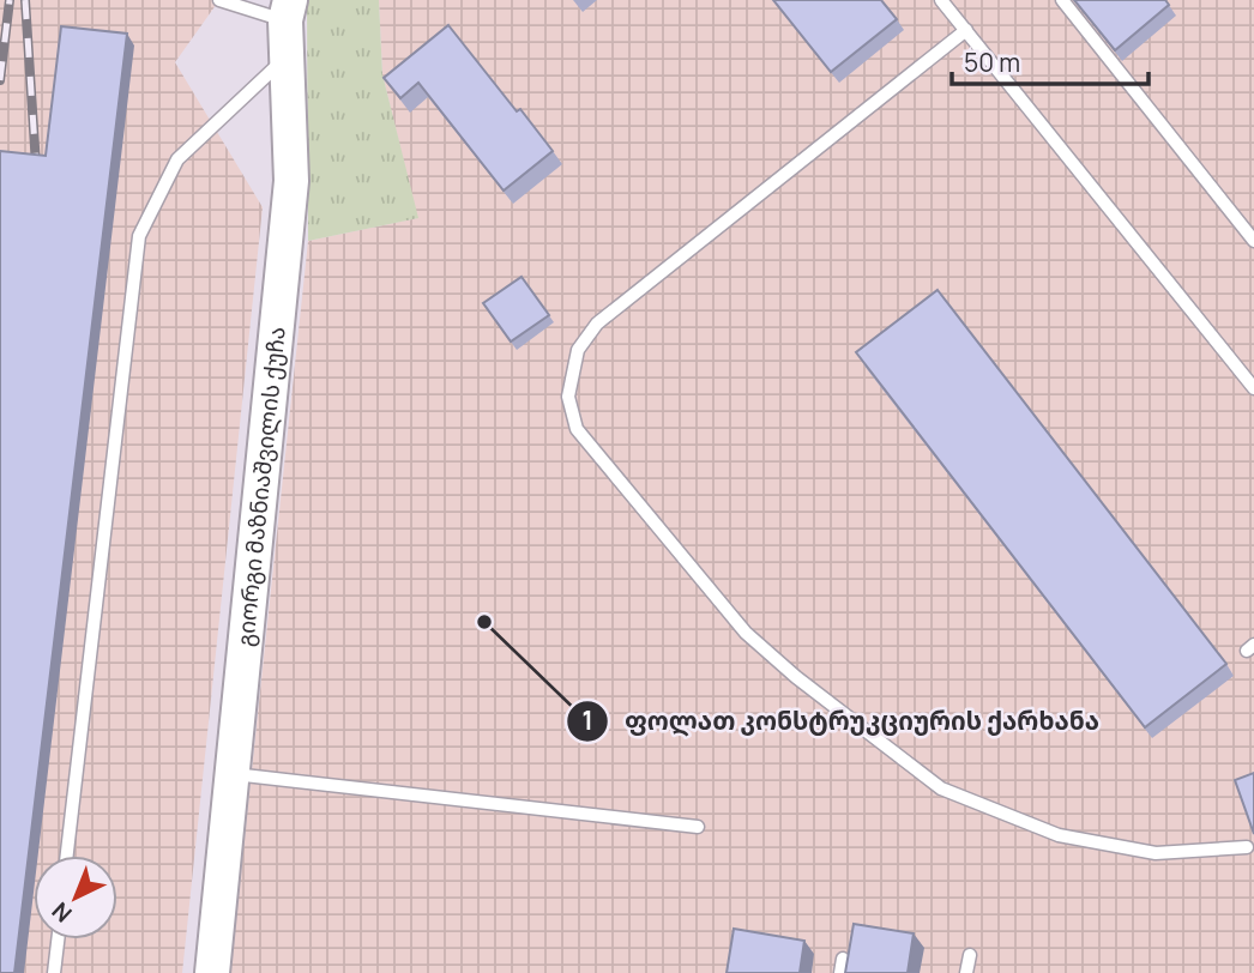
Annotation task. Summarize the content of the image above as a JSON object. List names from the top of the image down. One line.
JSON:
{"streets":{"street":["გიორგი მაზნიაშვილის ქუჩა"]},"places":["ფოლათ კონსტრუკციურის ქარხანა"],"scale_bar":"50 m","north":"bottom left"}
